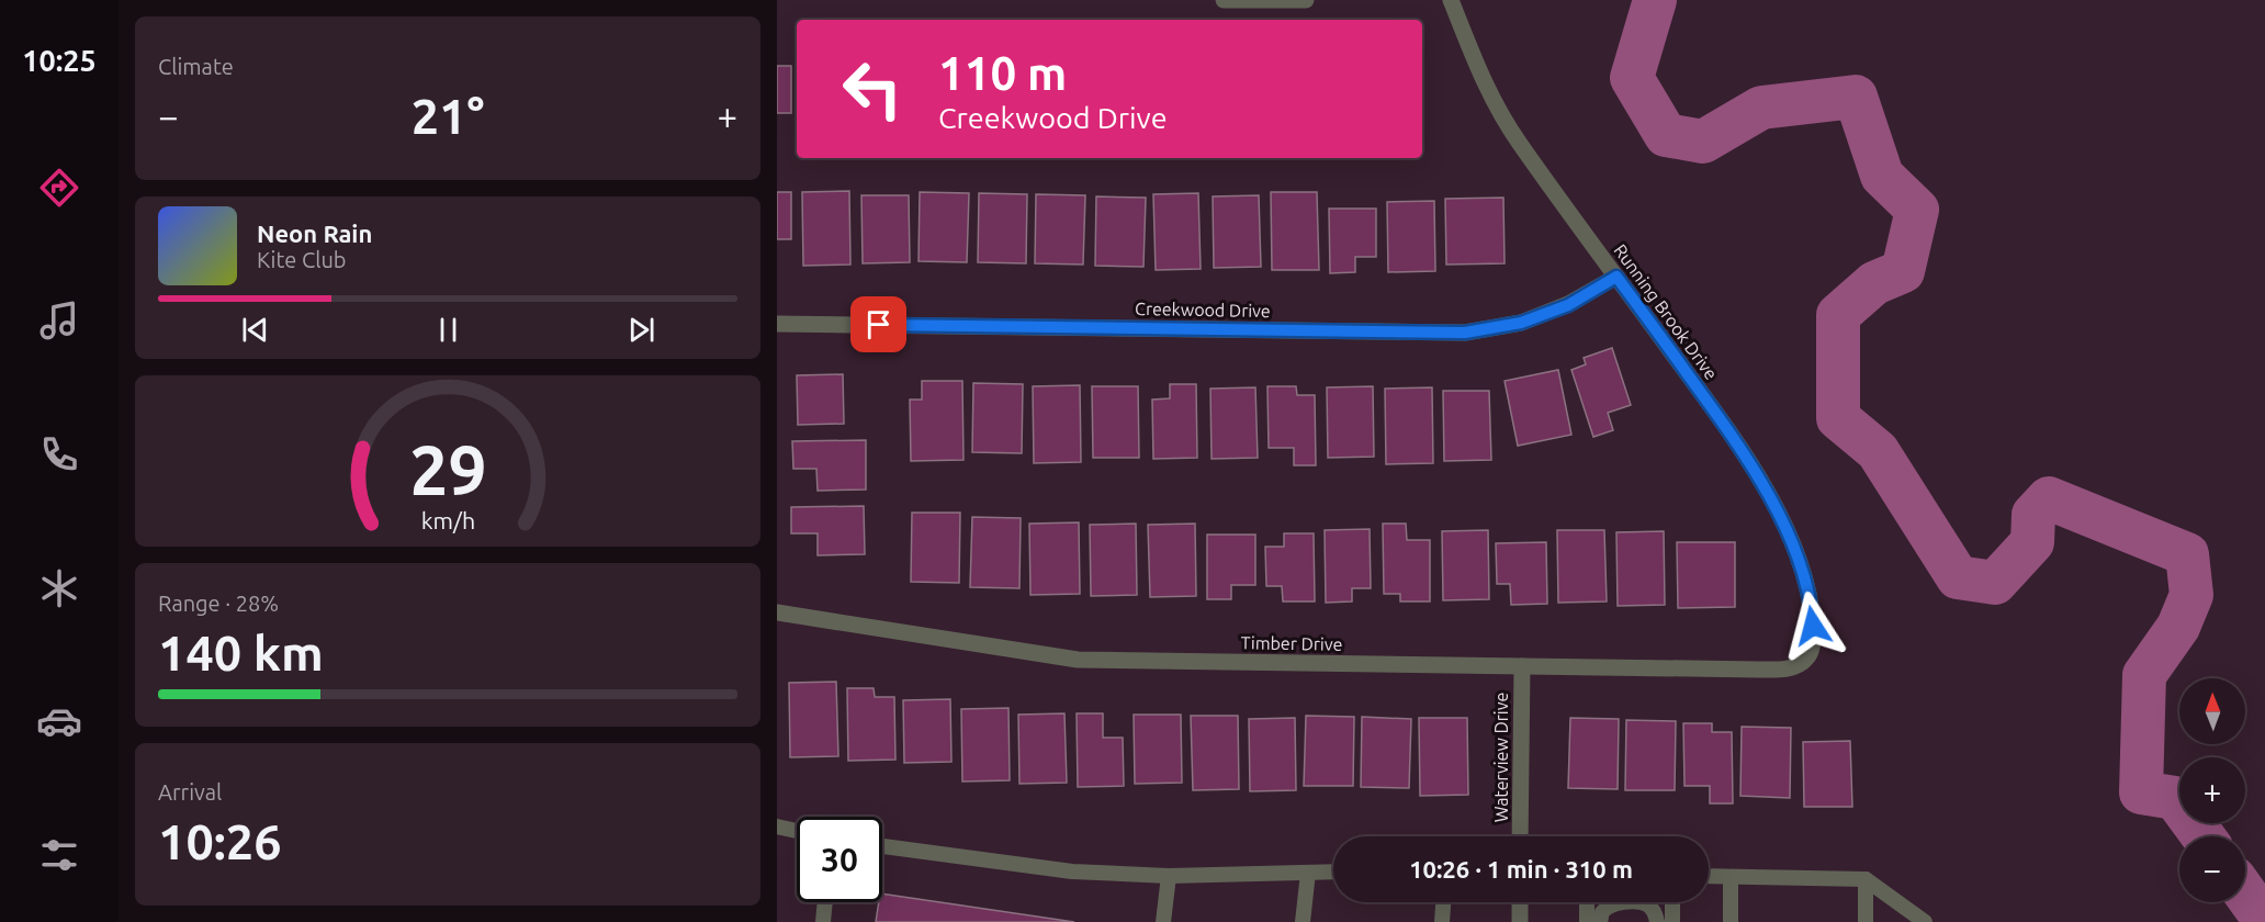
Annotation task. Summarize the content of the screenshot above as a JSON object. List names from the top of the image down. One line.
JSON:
{"streets":{"street":["Creekwood Drive","Running Brook Drive","Timber Drive","Waterview Drive"]},"crossings":[["Creekwood Drive","Running Brook Drive"],["Running Brook Drive","Timber Drive"],["Timber Drive","Waterview Drive"]],"north":"top","page":{"tabs":"10:25","tile":["Climate",["Range · 28%","140 km"],["Arrival","10:26"]],"turn":["110 m","Creekwood Drive"],"heat":["−","21°","+"],"song":["Neon Rain","Kite Club"],"map_buttons":["+","−"],"limit":"30","trip":"10:26 · 1 min · 310 m","gauge":["29","km/h"]}}
